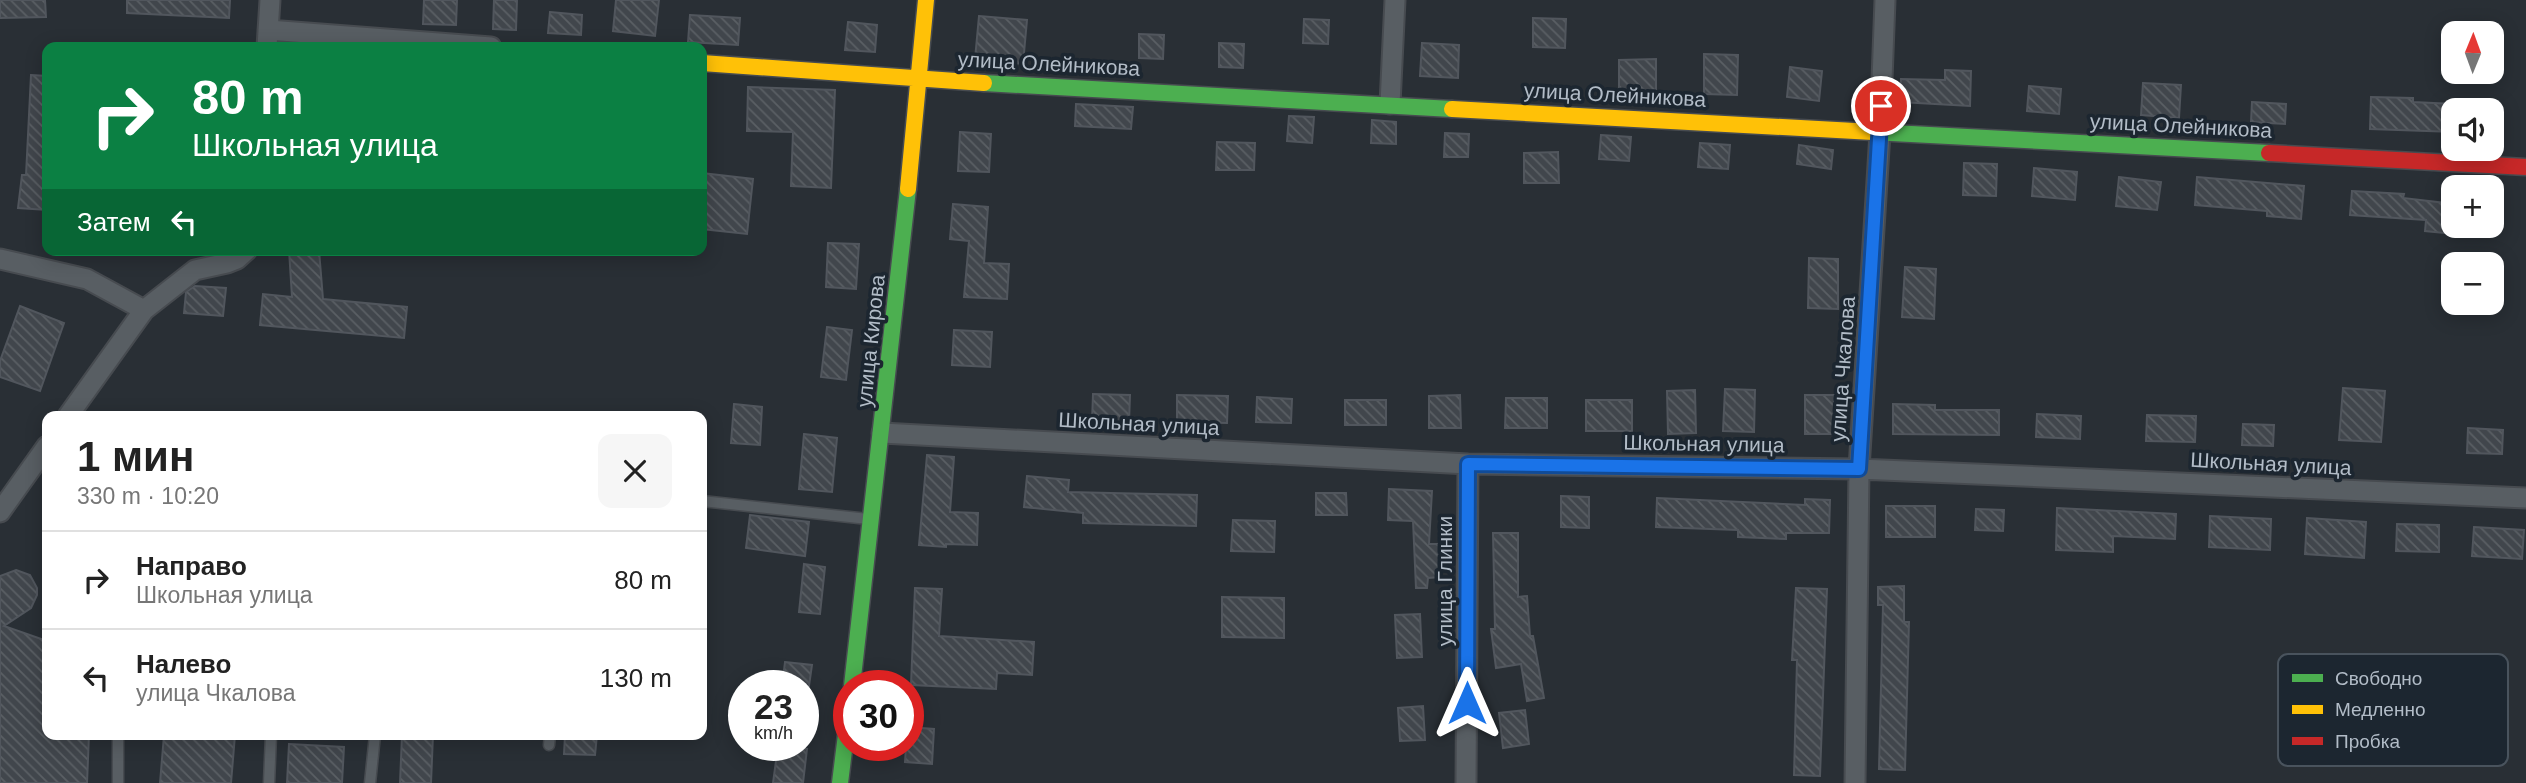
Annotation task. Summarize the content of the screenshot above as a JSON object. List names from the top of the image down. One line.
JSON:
{"streets":{"street":["улица Олейникова","улица Кирова","улица Чкалова","Школьная улица","улица Глинки"]},"crossings":[["улица Олейникова","улица Кирова"],["улица Олейникова","улица Чкалова"],["улица Кирова","Школьная улица"],["улица Чкалова","Школьная улица"],["Школьная улица","улица Глинки"]],"legend":["Свободно","Медленно","Пробка"],"north":"top","page":{"map_buttons":["+","−"],"turn":["80 m","Школьная улица"],"then":"Затем","heading":["1 мин","330 m · 10:20"],"list":[{"name":"Направо","note":"Школьная улица","value":"80 m"},{"name":"Налево","note":"улица Чкалова","value":"130 m"}],"speed":"23 km/h","limit":"30"}}
